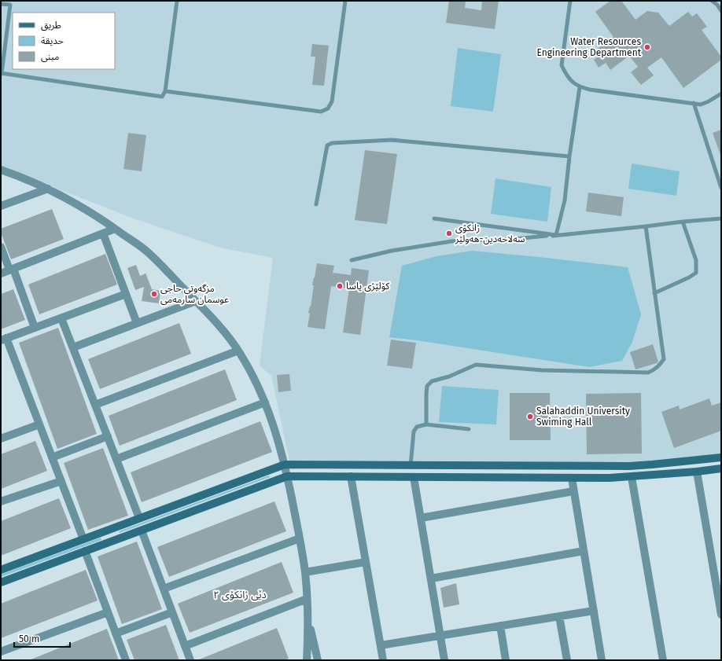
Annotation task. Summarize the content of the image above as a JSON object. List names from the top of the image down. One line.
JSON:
{"districts":["دێی زانکۆی ٢"],"places":["Water Resources Engineering Department","زانکۆی سەلاحەدین-هەولێر","کۆلێژی یاسا","مزگەوتی حاجی عوسمان سارمەمی","Salahaddin University Swiming Hall"],"legend":["طريق","حديقة","مبنى"],"scale_bar":"50 m"}
